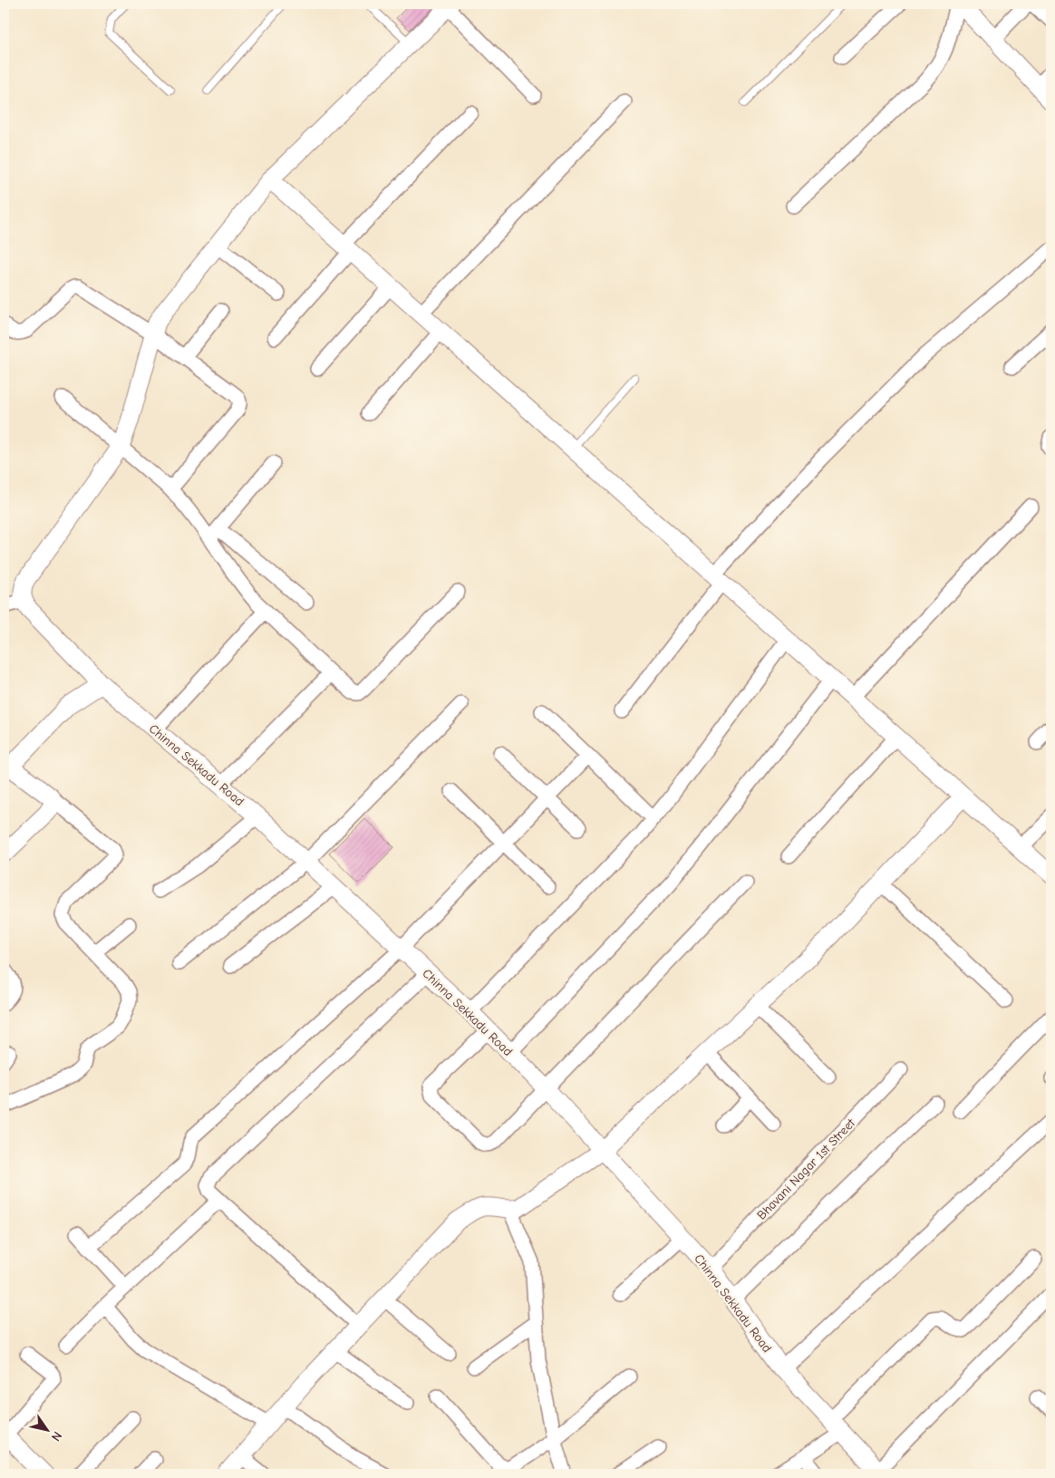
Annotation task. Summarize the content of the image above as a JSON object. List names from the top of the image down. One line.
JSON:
{"streets":{"street":["Chinna Sekkadu Road","Bhavani Nagar 1st Street"]},"crossings":[["Chinna Sekkadu Road","Bhavani Nagar 1st Street"]],"north":"bottom right"}
